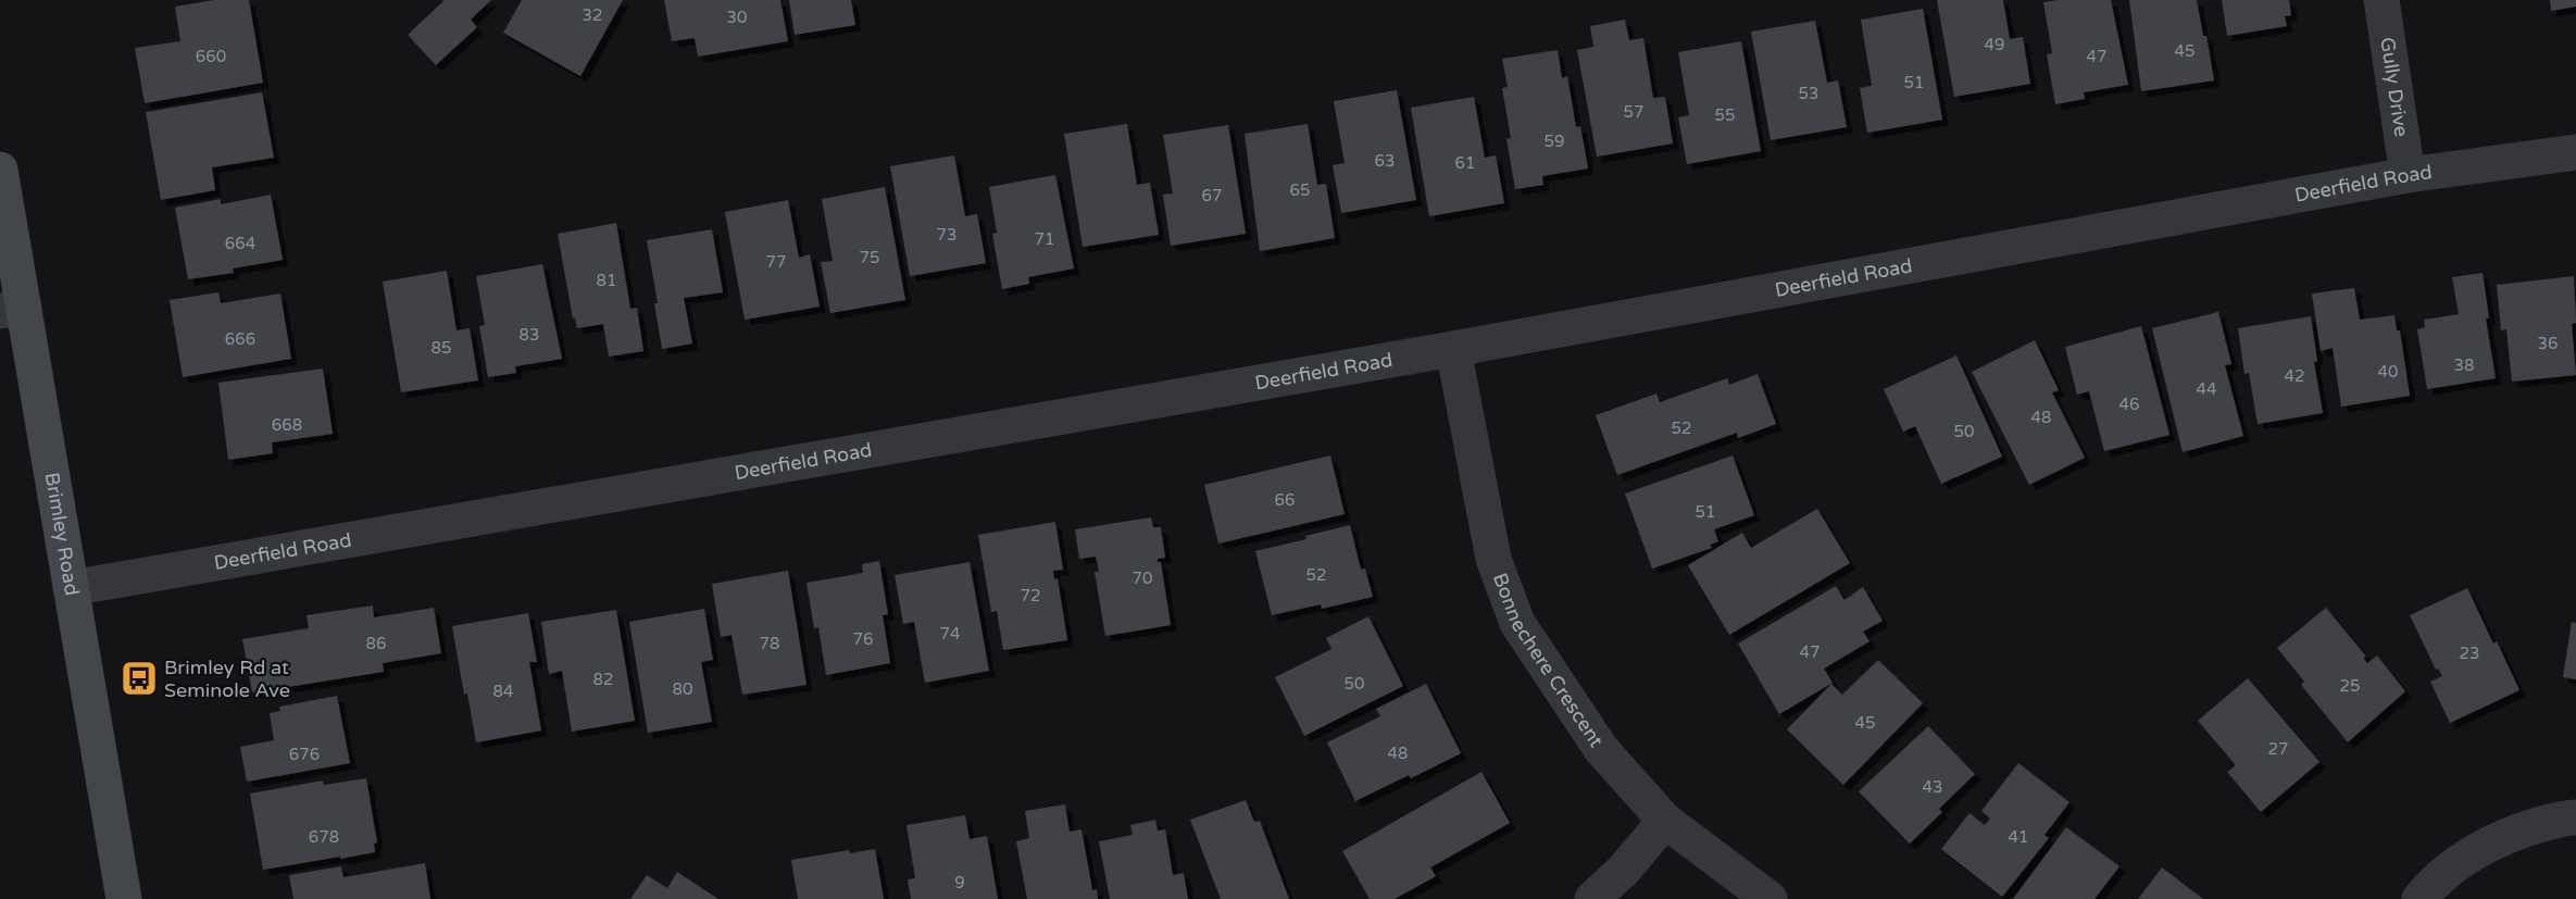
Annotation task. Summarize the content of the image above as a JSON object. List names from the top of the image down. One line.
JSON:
{"streets":{"main road":["Brimley Road"],"street":["Gully Drive","Deerfield Road","Bonnechere Crescent"]},"crossings":[["Gully Drive","Deerfield Road"],["Deerfield Road","Brimley Road"],["Deerfield Road","Bonnechere Crescent"]],"places":{"bus stop":["Brimley Rd at Seminole Ave"]},"house_numbers":["32","30","49","45","660","47","51","53","57","55","59","63","61","65","67","73","71","664","75","77","81","83","666","36","85","38","40","42","44","46","48","668","52","50","66","51","52","70","72","74","76","86","78","47","23","82","50","25","80","84","45","27","48","676","43","678","41","9"]}
